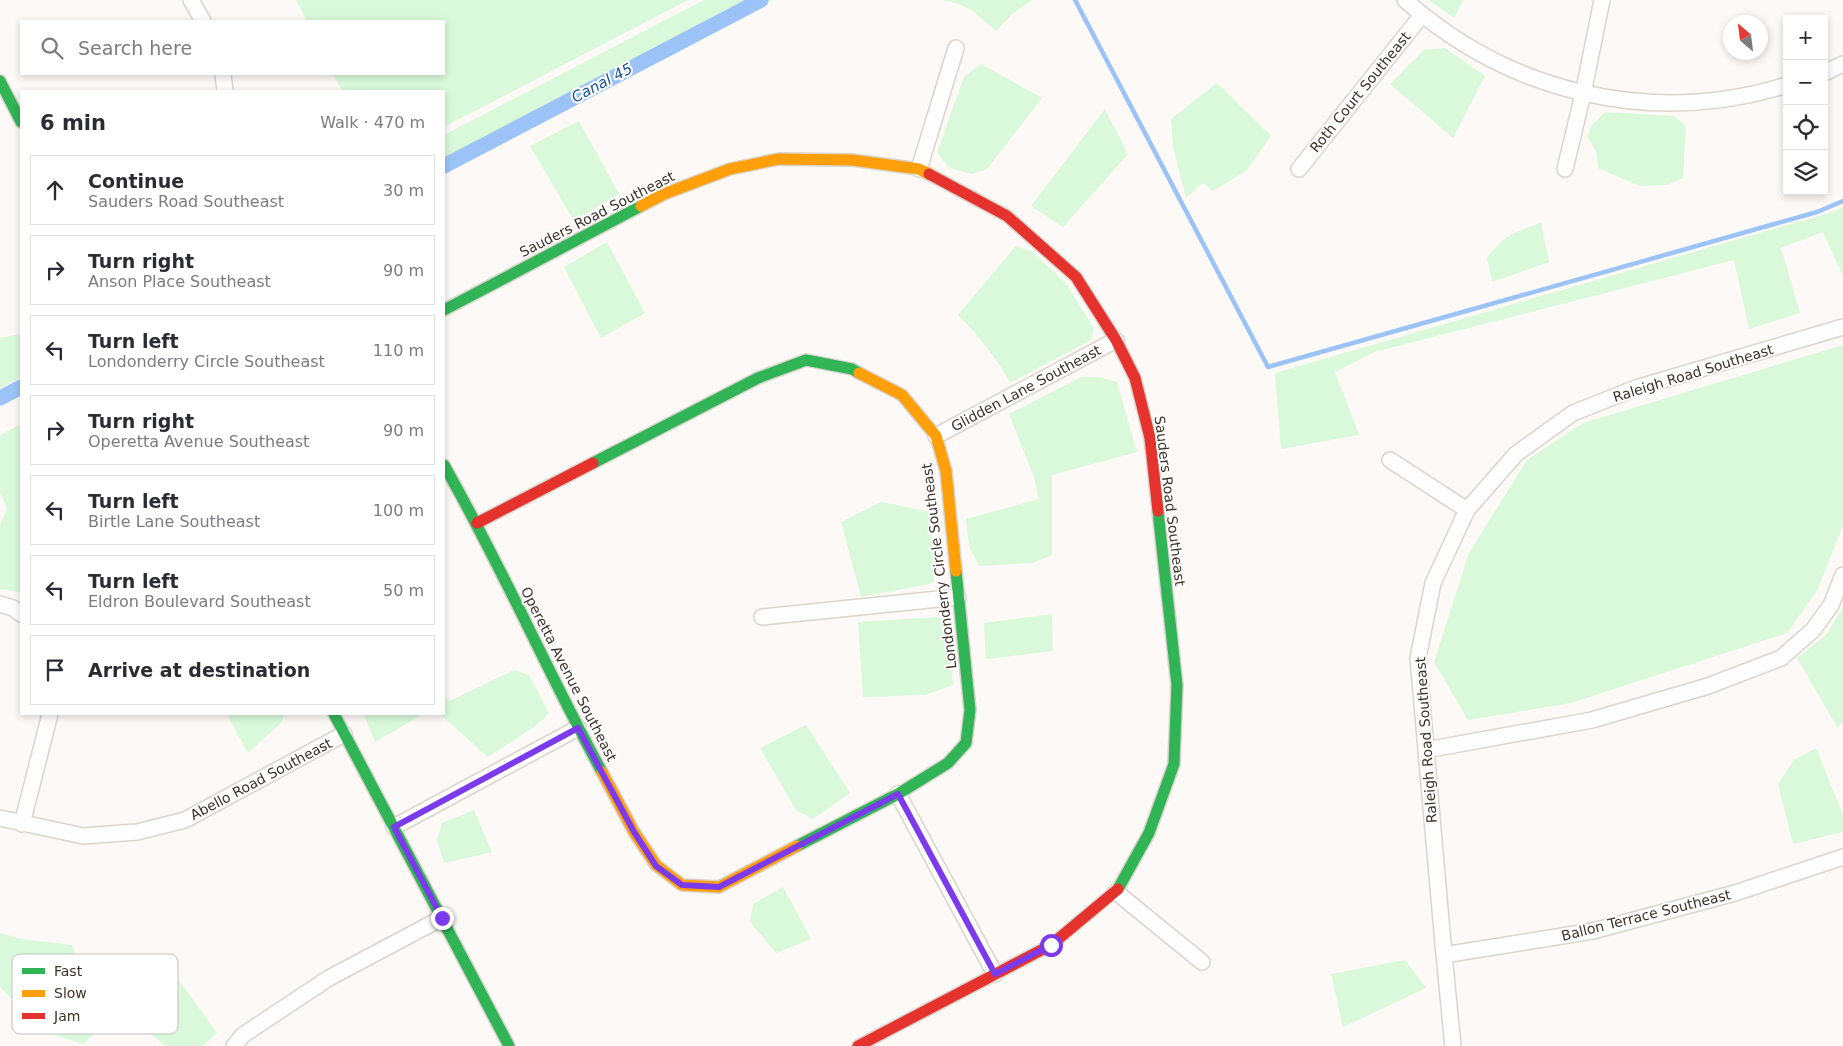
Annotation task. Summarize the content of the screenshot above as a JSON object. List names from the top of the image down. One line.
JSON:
{"streets":{"street":["Roth Court Southeast","Sauders Road Southeast","Raleigh Road Southeast","Glidden Lane Southeast","Londonderry Circle Southeast","Operetta Avenue Southeast","Abello Road Southeast","Ballon Terrace Southeast"]},"crossings":[["Sauders Road Southeast","Glidden Lane Southeast"],["Raleigh Road Southeast","Ballon Terrace Southeast"],["Glidden Lane Southeast","Londonderry Circle Southeast"],["Londonderry Circle Southeast","Operetta Avenue Southeast"]],"water":["Canal 45"],"legend":["Fast","Slow","Jam"],"north":"top left","page":{"map_buttons":["+","−"],"search":"Search here","heading":["6 min","Walk · 470 m"],"list":[["Continue","Sauders Road Southeast","30 m"],["Turn right","Anson Place Southeast","90 m"],["Turn left","Londonderry Circle Southeast","110 m"],["Turn right","Operetta Avenue Southeast","90 m"],["Turn left","Birtle Lane Southeast","100 m"],["Turn left","Eldron Boulevard Southeast","50 m"],"Arrive at destination"]}}
